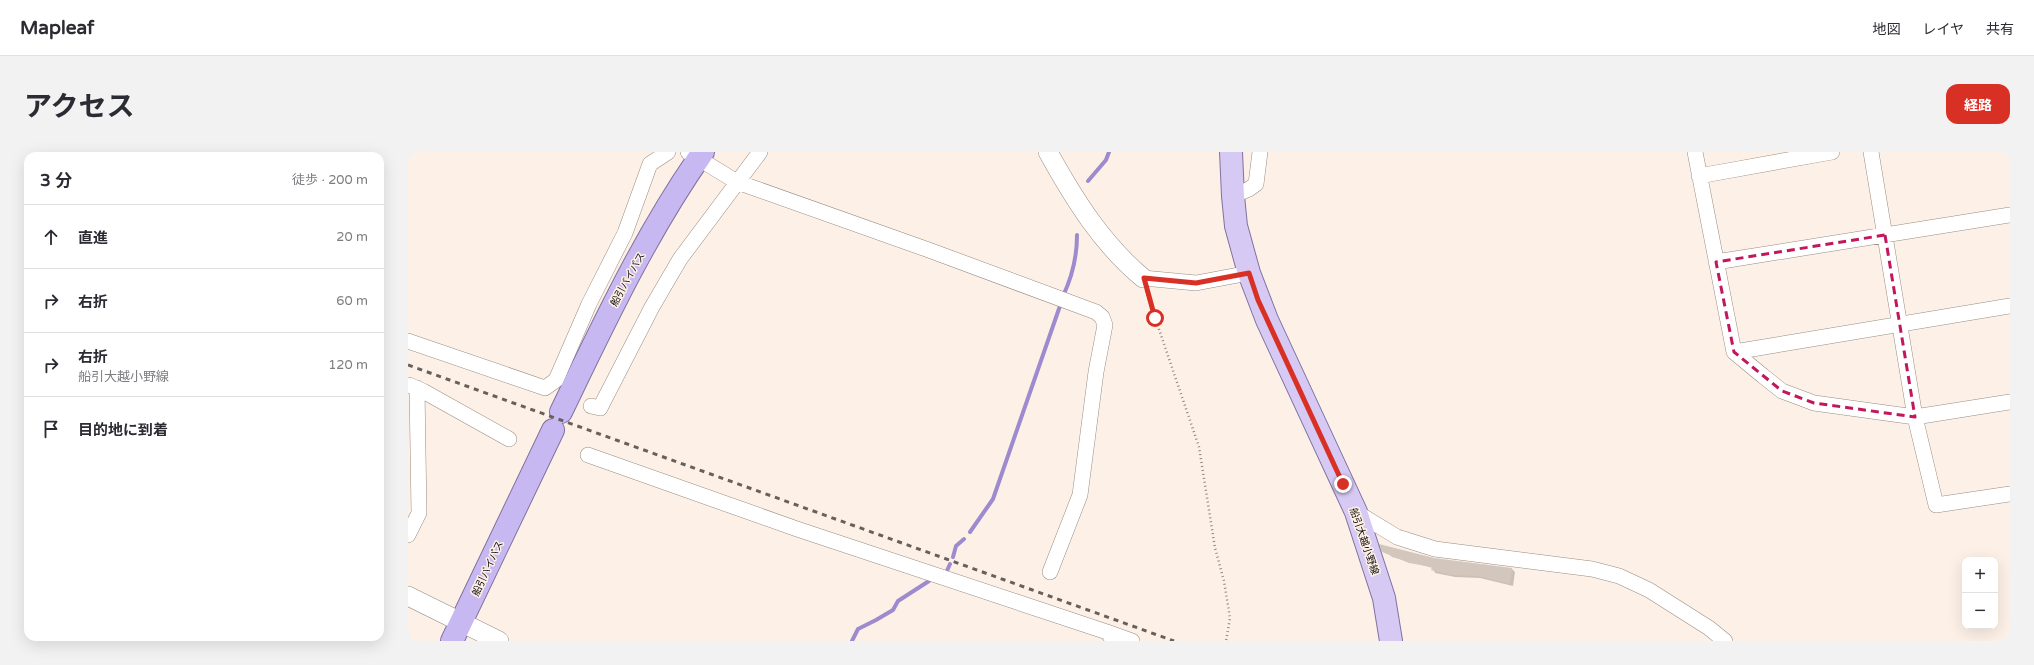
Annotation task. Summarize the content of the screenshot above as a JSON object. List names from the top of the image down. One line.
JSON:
{"streets":{"highway":["船引バイパス"],"main road":["船引大越小野線"]},"page":{"header":"Mapleaf","nav":["地図","レイヤ","共有"],"title":"アクセス","buttons":"経路","heading":["3 分","徒歩 · 200 m"],"list":[["直進","20 m"],["右折","60 m"],["右折","船引大越小野線","120 m"],"目的地に到着"],"map_buttons":["+","−"]}}
